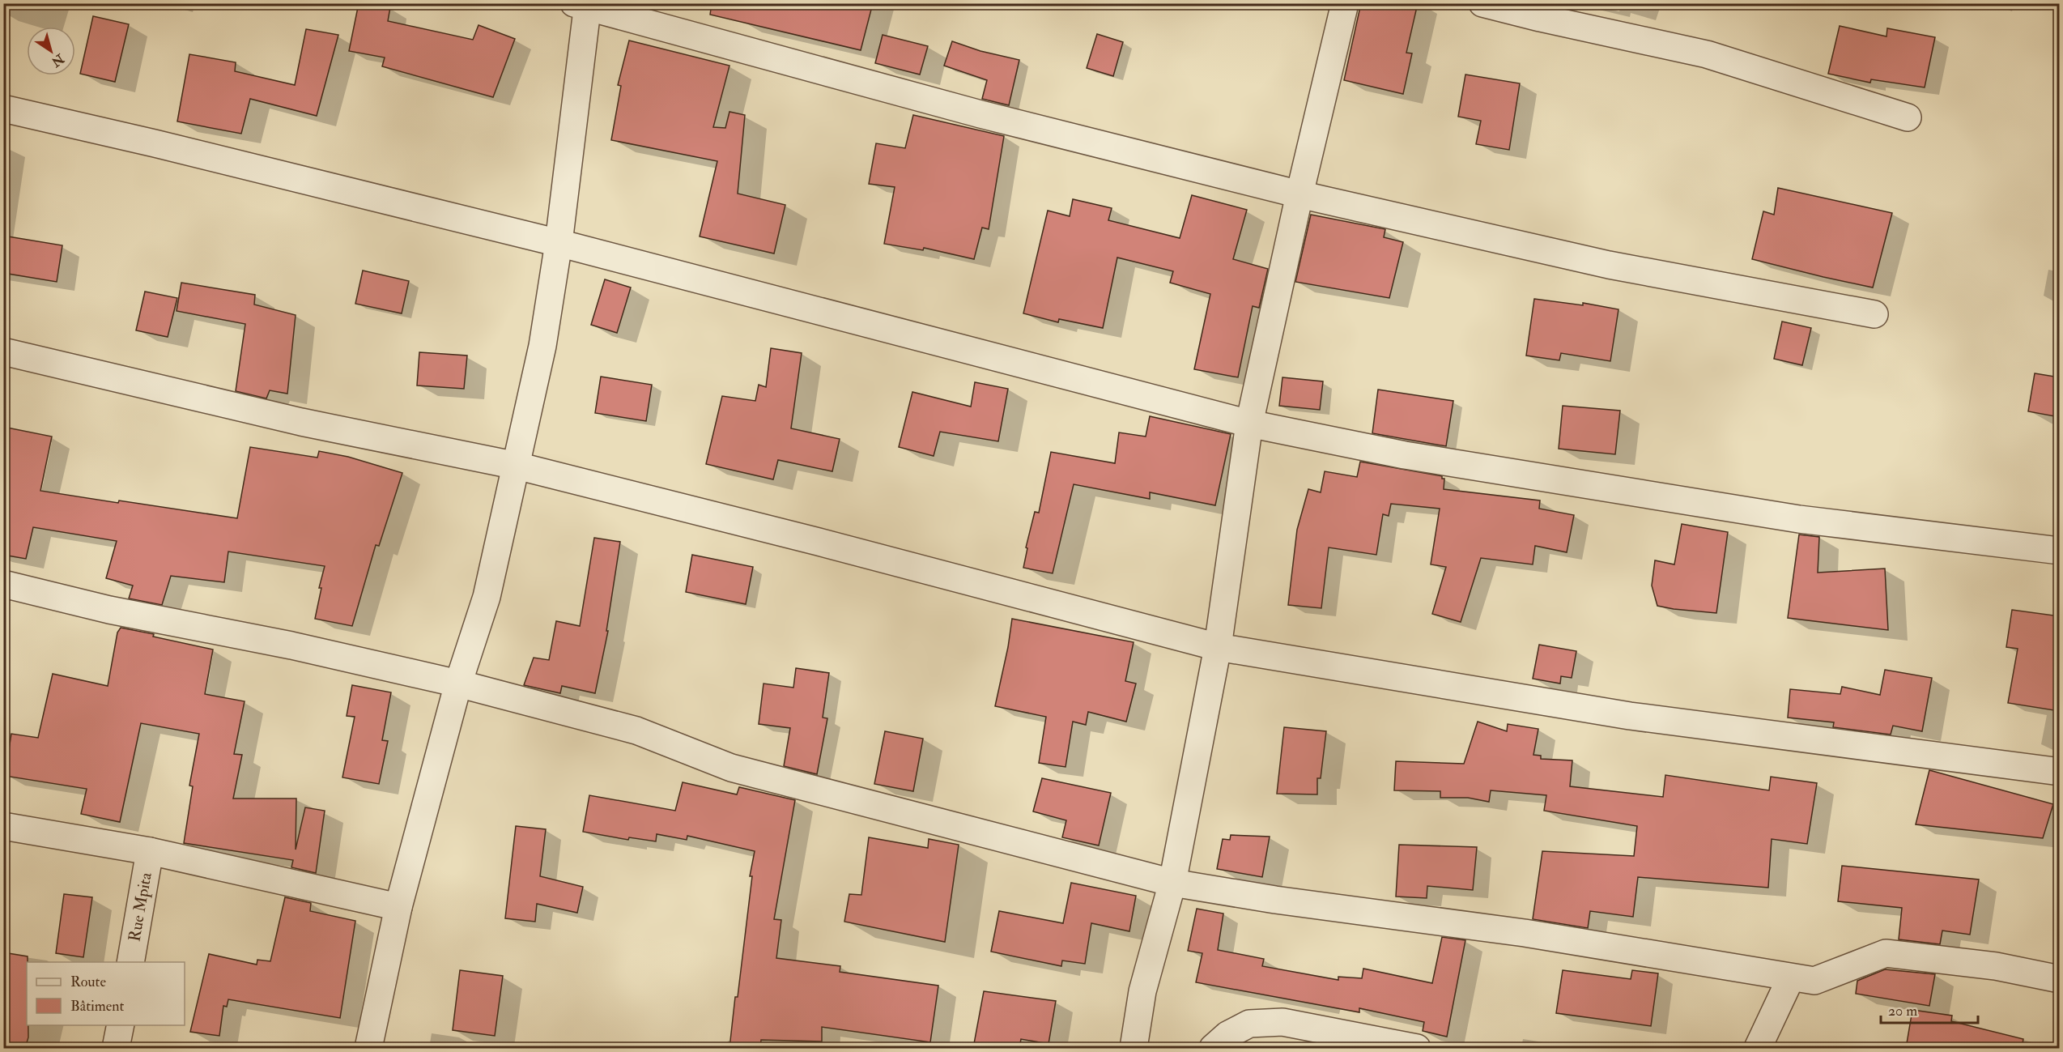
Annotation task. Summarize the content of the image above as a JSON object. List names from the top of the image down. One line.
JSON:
{"streets":{"street":["Rue Mpita"]},"legend":["Route","Bâtiment"],"scale_bar":"20 m","north":"bottom right"}
